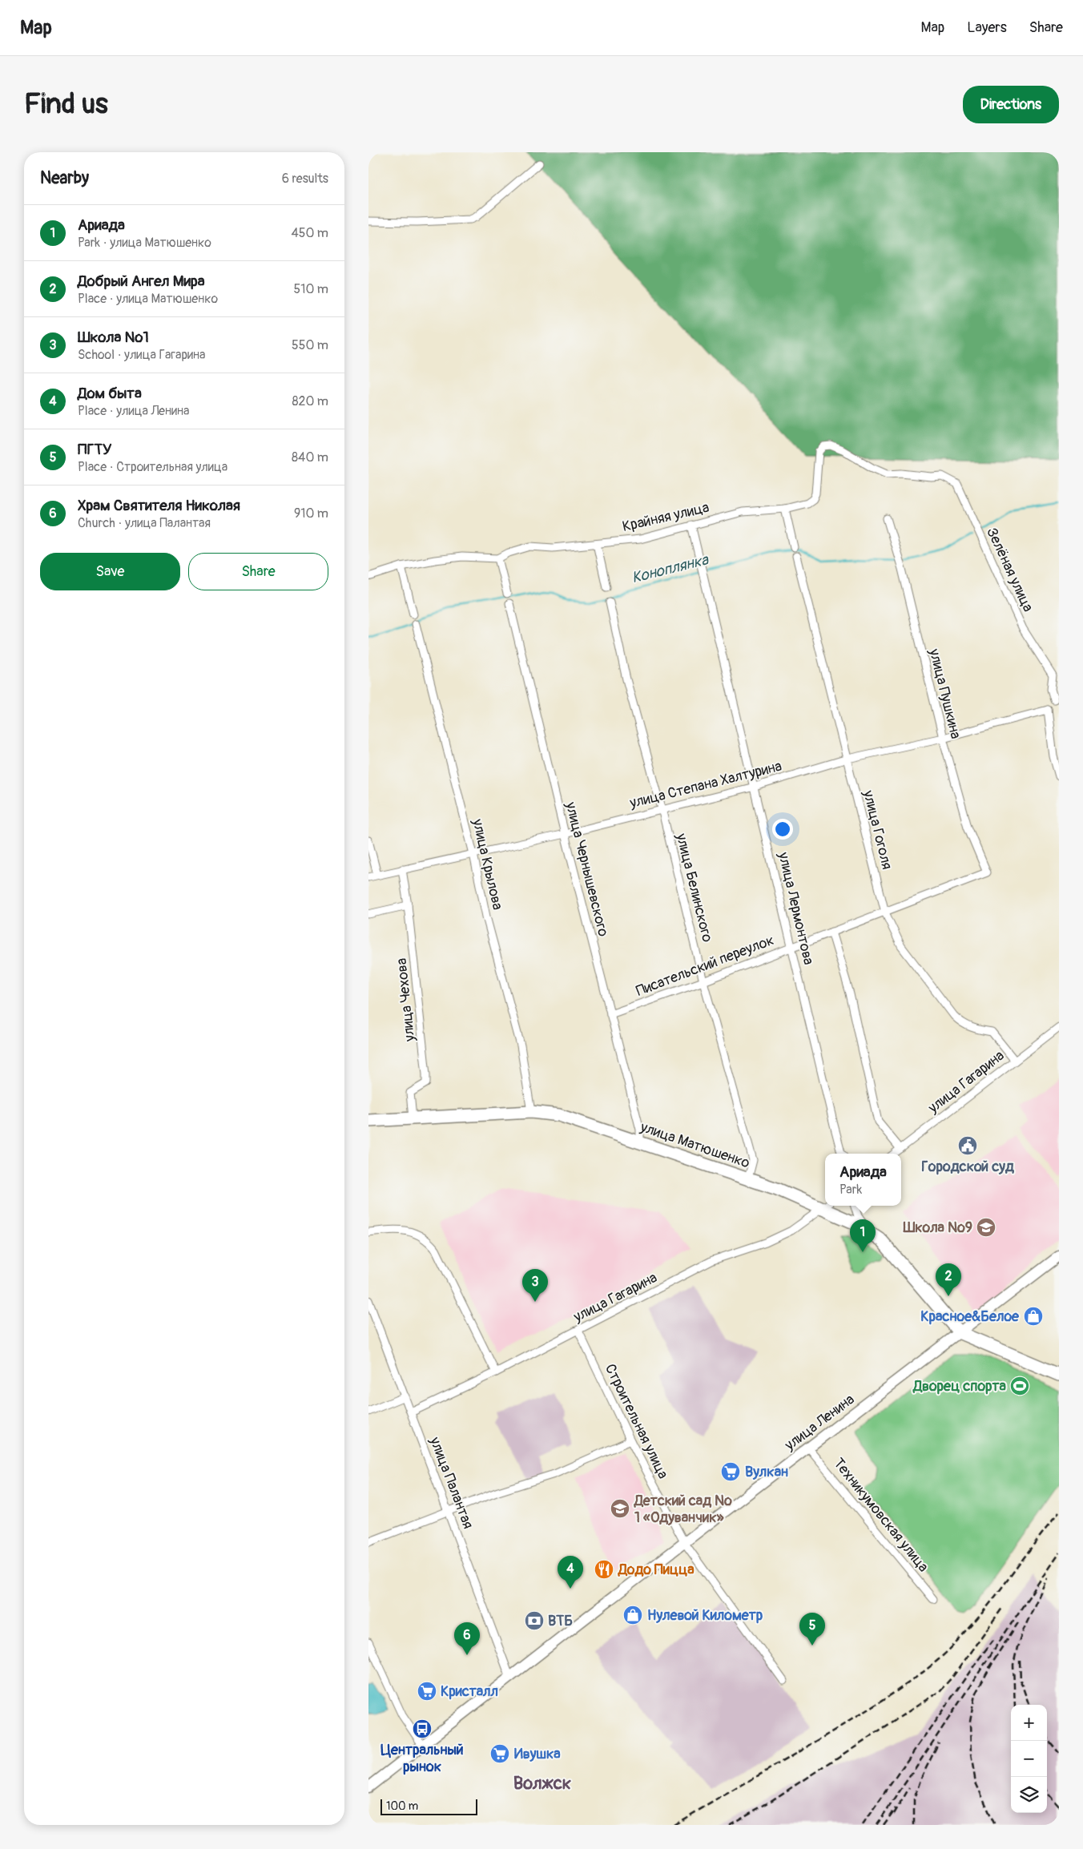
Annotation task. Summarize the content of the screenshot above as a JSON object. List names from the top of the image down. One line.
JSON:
{"streets":{"main road":["улица Матюшенко","улица Ленина"],"street":["Крайняя улица","Зелёная улица","улица Пушкина","улица Степана Халтурина","улица Гоголя","улица Крылова","улица Чернышевского","улица Белинского","улица Лермонтова","Писательский переулок","улица Чехова","улица Гагарина","Строительная улица","улица Палантая","Техникумовская улица"]},"crossings":[["Крайняя улица","Зелёная улица"],["Крайняя улица","улица Лермонтова"],["улица Пушкина","улица Степана Халтурина"],["улица Пушкина","Писательский переулок"],["улица Степана Халтурина","улица Гоголя"],["улица Степана Халтурина","улица Крылова"],["улица Степана Халтурина","улица Чернышевского"],["улица Степана Халтурина","улица Белинского"],["улица Степана Халтурина","улица Лермонтова"],["улица Степана Халтурина","улица Чехова"],["улица Гоголя","Писательский переулок"],["улица Гоголя","улица Гагарина"],["улица Крылова","улица Матюшенко"],["улица Чернышевского","Писательский переулок"],["улица Чернышевского","улица Матюшенко"],["улица Белинского","Писательский переулок"],["улица Белинского","улица Матюшенко"],["улица Лермонтова","Писательский переулок"],["улица Чехова","улица Матюшенко"],["улица Гагарина","улица Матюшенко"],["улица Гагарина","Строительная улица"],["улица Гагарина","улица Палантая"],["улица Матюшенко","улица Ленина"],["Строительная улица","улица Ленина"],["улица Ленина","улица Палантая"],["улица Ленина","Техникумовская улица"]],"districts":["Волжск"],"water":["Коноплянка"],"places":{"public building":["Городской суд"],"school or university":["Школа №9","Детский сад № 1 «Одуванчик»"],"shop":["Красное&Белое","Нулевой Километр"],"sports":["Дворец спорта"],"supermarket":["Вулкан","Кристалл","Ивушка"],"restaurant":["Додо Пицца"],"bank":["ВТБ"],"bus stop":["Центральный рынок"]},"scale_bar":"100 m","page":{"header":"Map","nav":["Map","Layers","Share"],"buttons":["Directions",["Save","Share"]],"title":"Find us","heading":["Nearby","6 results"],"list":[{"mark":"1","name":"Ариада","note":"Park · улица Матюшенко","value":"450 m"},{"mark":"2","name":"Добрый Ангел Мира","note":"Place · улица Матюшенко","value":"510 m"},{"mark":"3","name":"Школа №1","note":"School · улица Гагарина","value":"550 m"},{"mark":"4","name":"Дом быта","note":"Place · улица Ленина","value":"820 m"},{"mark":"5","name":"ПГТУ","note":"Place · Строительная улица","value":"840 m"},{"mark":"6","name":"Храм Святителя Николая","note":"Church · улица Палантая","value":"910 m"}],"popup":["Ариада","Park"],"pins":["1","2","3","4","5","6"],"map_buttons":["+","−"],"scale":"100 m"}}
